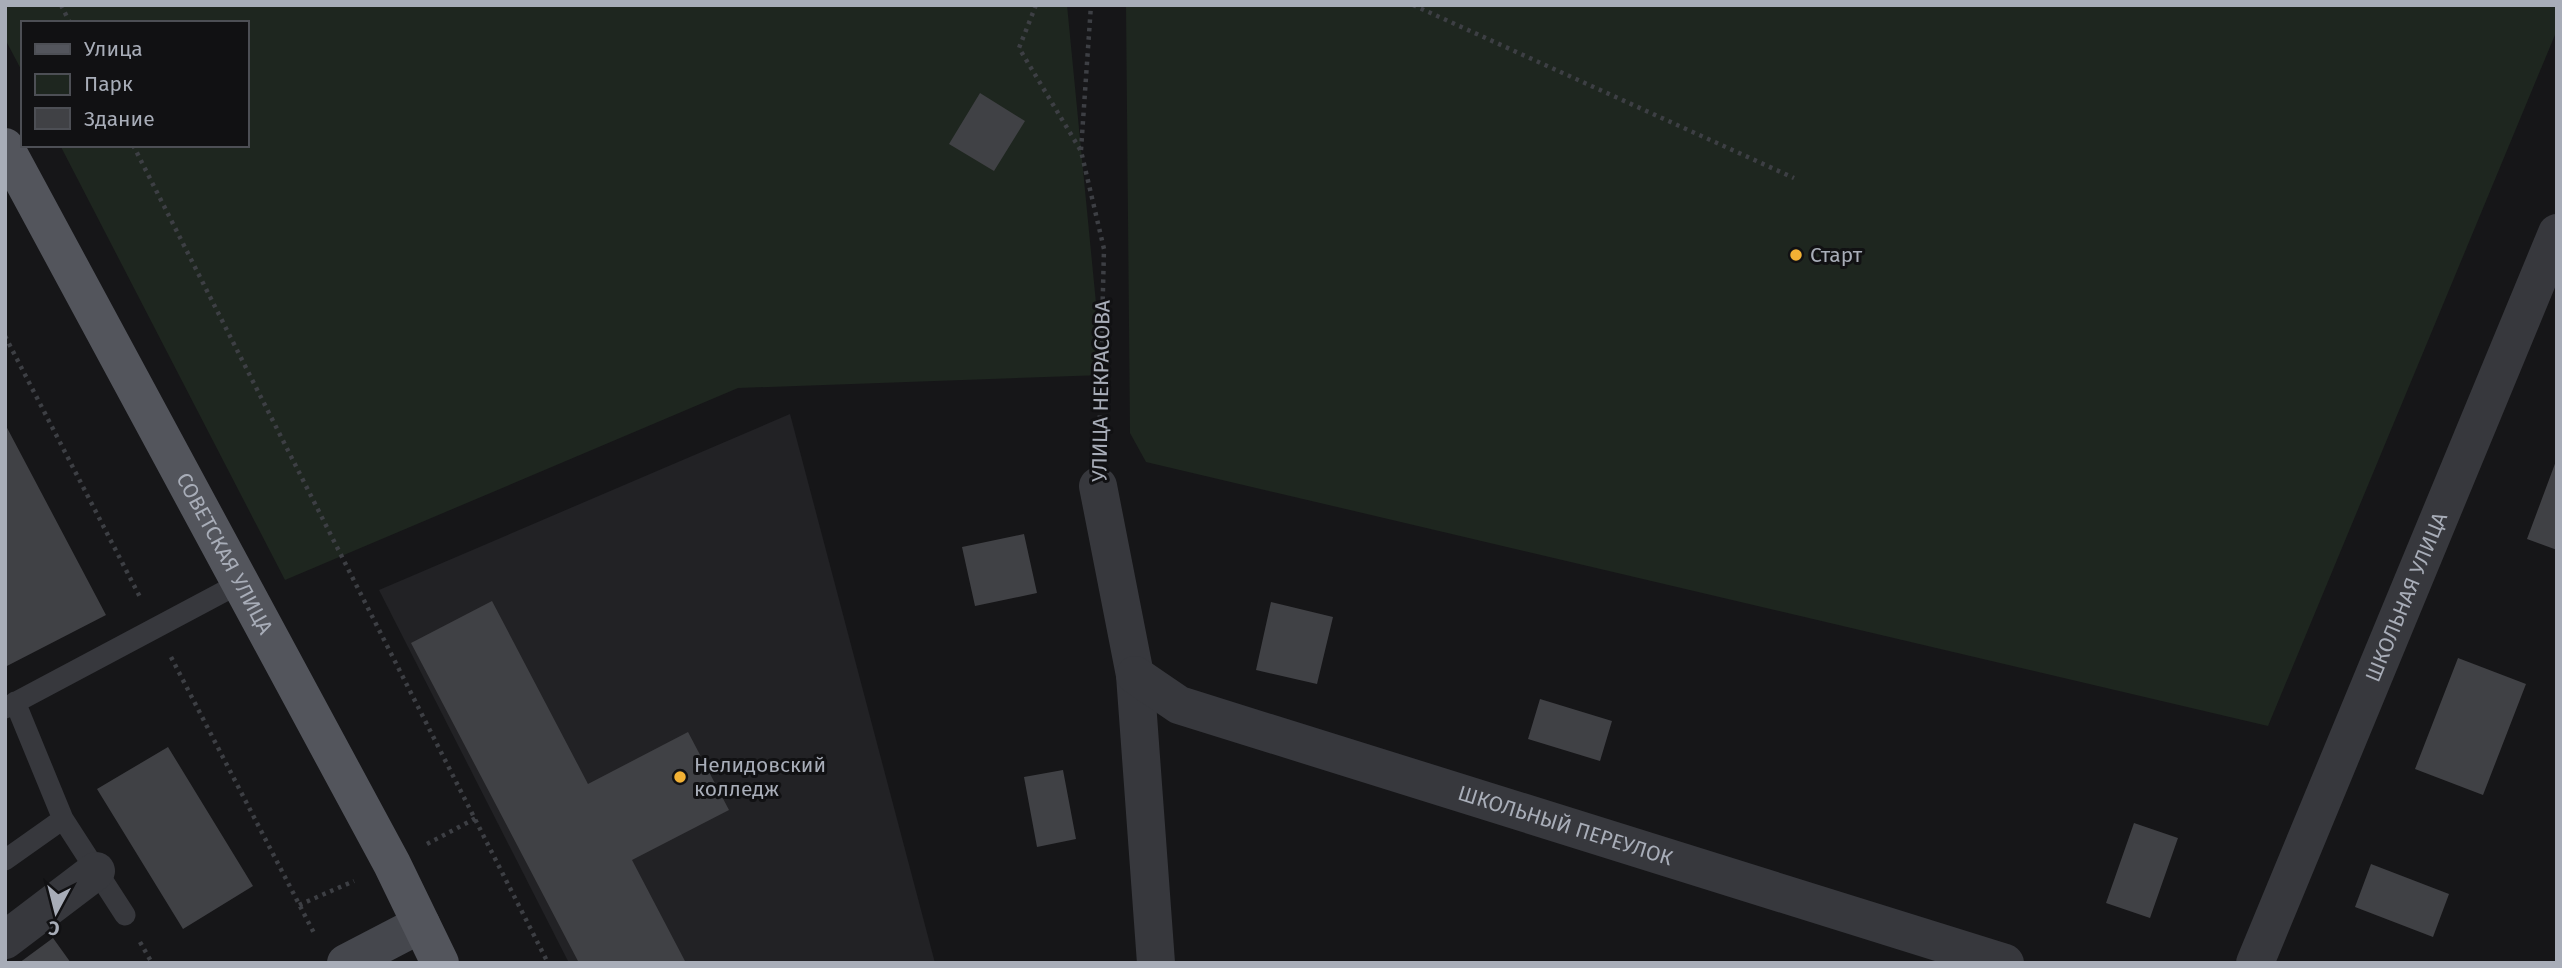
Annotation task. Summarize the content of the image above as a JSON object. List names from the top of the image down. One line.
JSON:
{"streets":{"main road":["СОВЕТСКАЯ УЛИЦА"],"street":["УЛИЦА НЕКРАСОВА","ШКОЛЬНАЯ УЛИЦА","ШКОЛЬНЫЙ ПЕРЕУЛОК"]},"crossings":[["УЛИЦА НЕКРАСОВА","ШКОЛЬНЫЙ ПЕРЕУЛОК"]],"places":["Старт","Нелидовский колледж"],"legend":["Улица","Парк","Здание"],"north":"bottom"}
